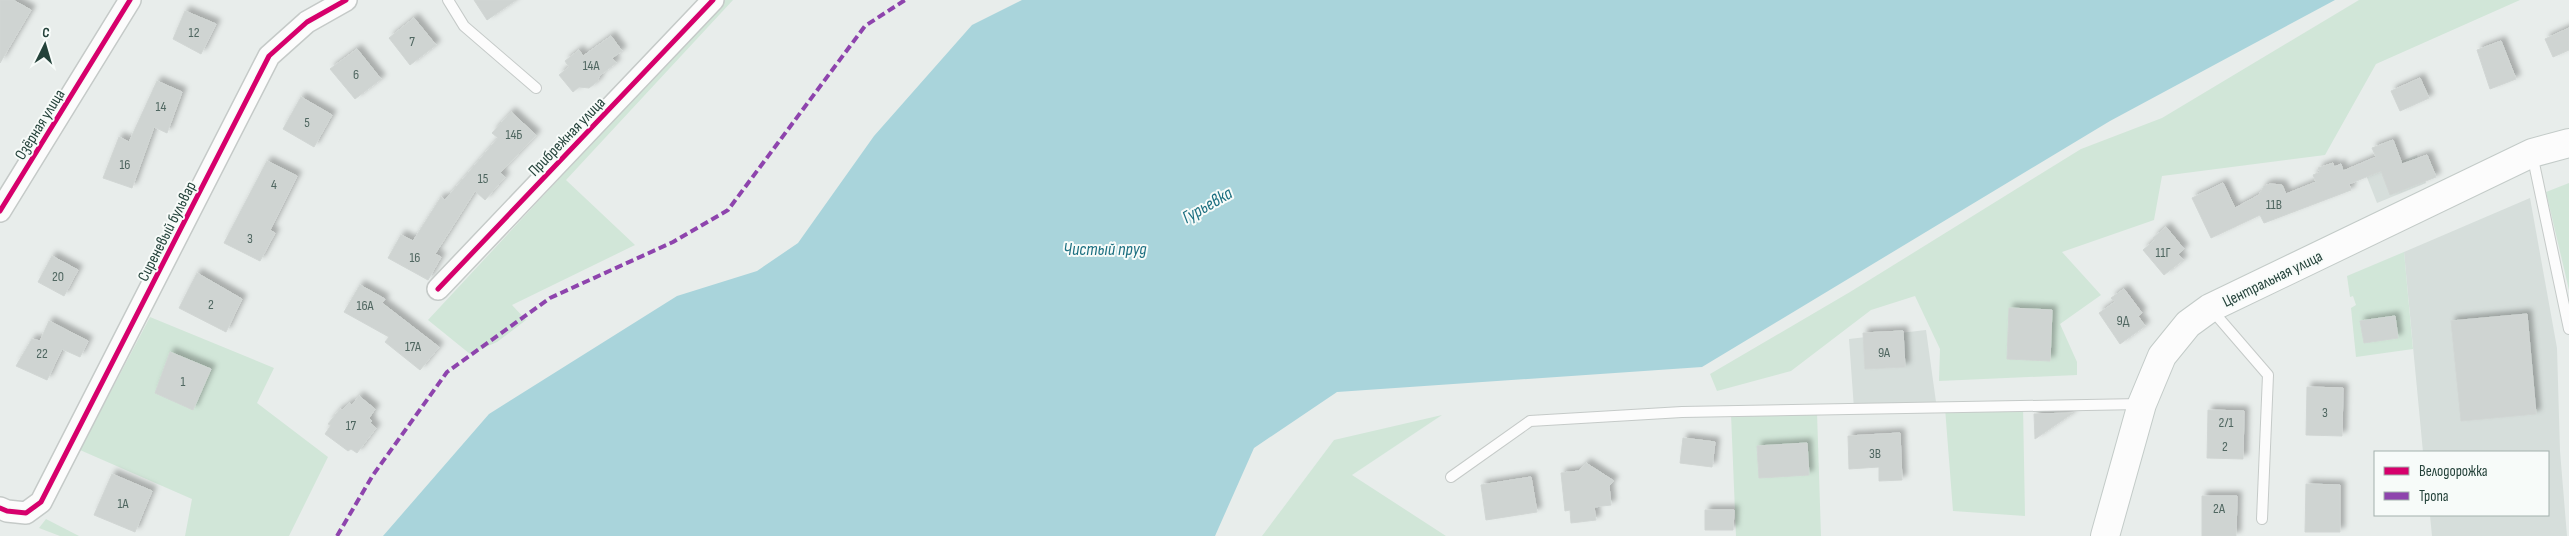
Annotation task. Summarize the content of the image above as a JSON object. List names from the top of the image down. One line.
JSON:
{"streets":{"main road":["Центральная улица"],"street":["Озёрная улица","Прибрежная улица","Сиреневый бульвар"]},"water":["Гурьевка","Чистый пруд"],"house_numbers":["12","7","14А","6","14","5","14Б","16","15","4","11В","3","11Г","16","20","2","16А","9Д","17А","9А","22","1","3","2/1","17","2","3В","1А","2А"],"legend":["Велодорожка","Тропа"],"north":"top"}
